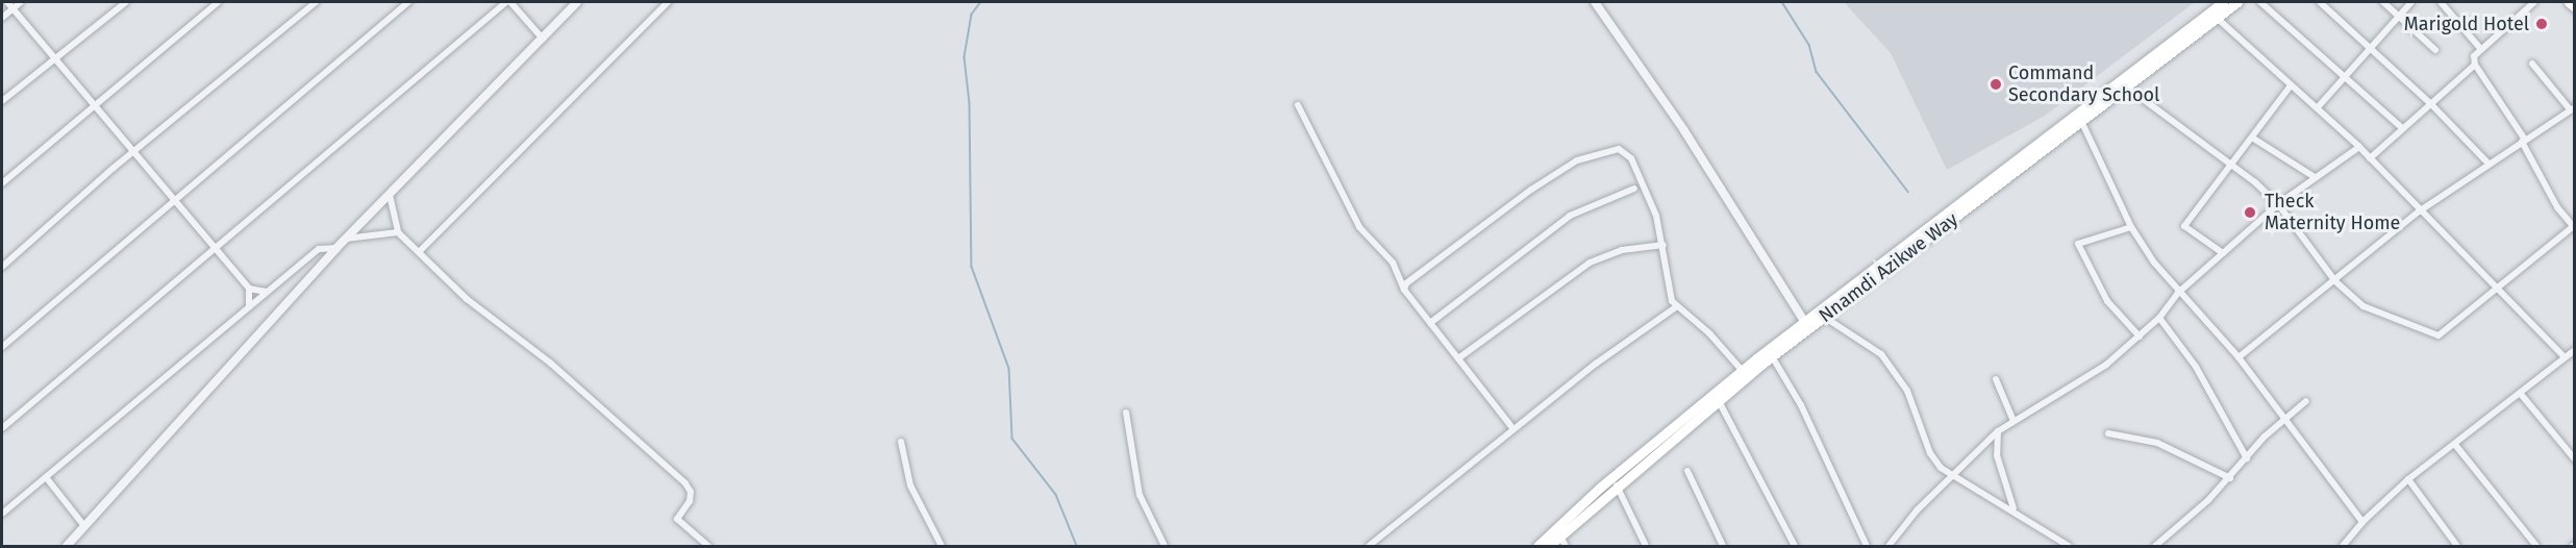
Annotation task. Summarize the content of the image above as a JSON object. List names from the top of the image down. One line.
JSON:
{"streets":{"main road":["Nnamdi Azikwe Way"]},"places":["Marigold Hotel","Command Secondary School","Theck Maternity Home"]}
